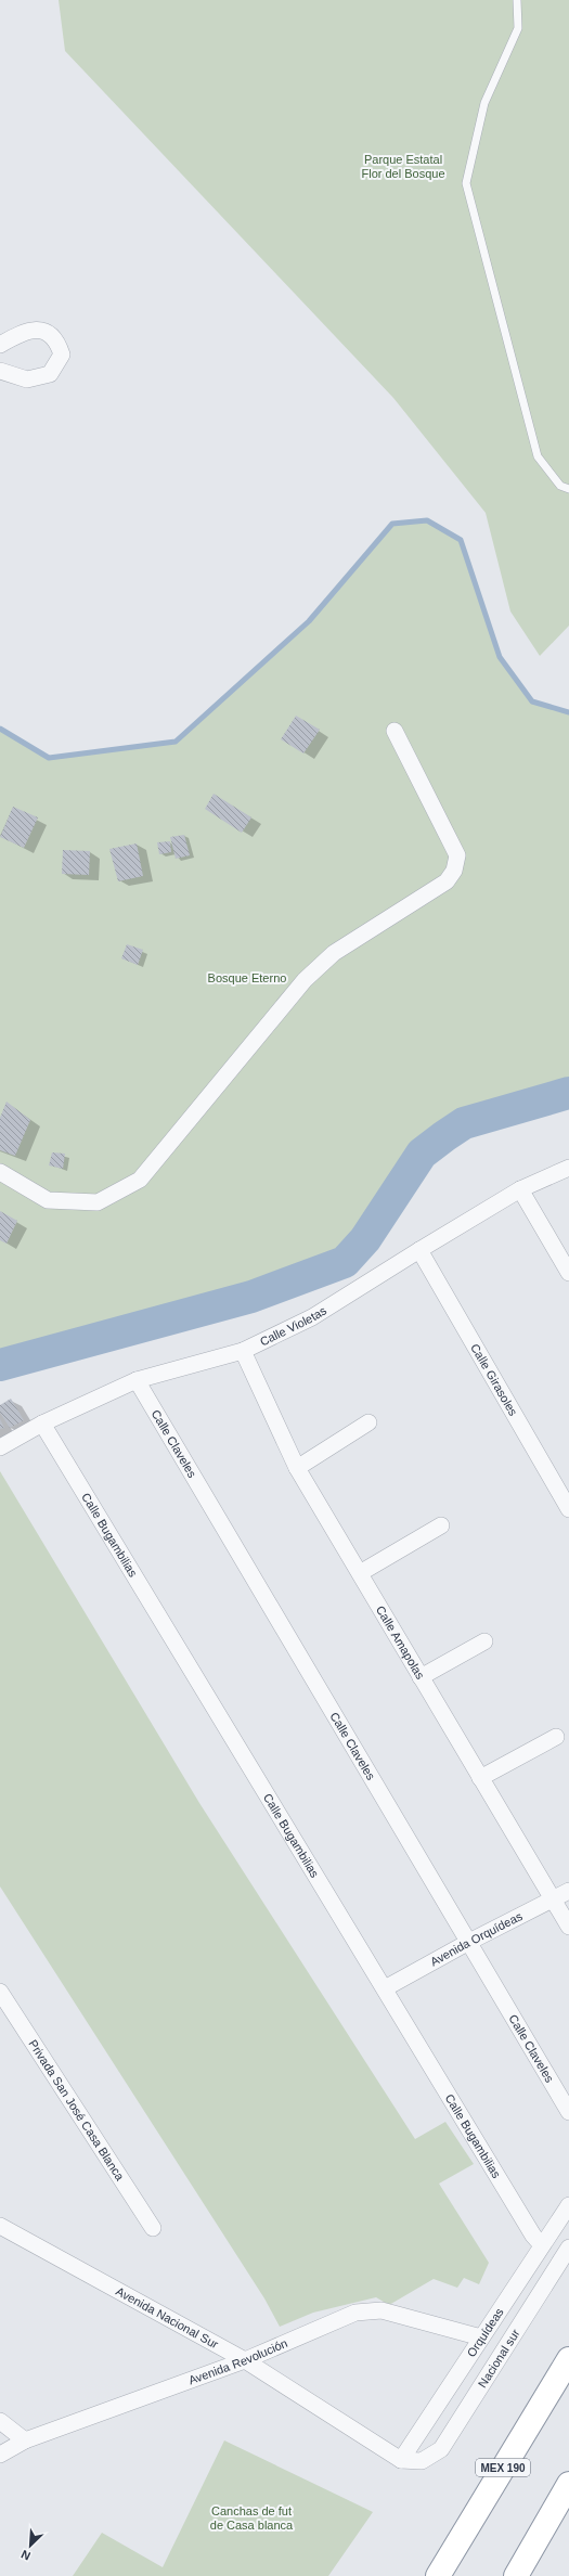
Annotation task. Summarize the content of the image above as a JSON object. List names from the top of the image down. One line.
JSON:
{"streets":{"highway":["MEX 190"],"street":["Calle Violetas","Calle Girasoles","Calle Claveles","Calle Bugambilias","Calle Amapolas","Avenida Orquídeas","Privada San José Casa Blanca","Avenida Nacional Sur","Orquídeas","Nacional sur","Avenida Revolución"]},"crossings":[["Calle Violetas","Calle Girasoles"],["Calle Violetas","Calle Claveles"],["Calle Violetas","Calle Bugambilias"],["Calle Violetas","Calle Amapolas"],["Calle Claveles","Avenida Orquídeas"],["Calle Bugambilias","Avenida Orquídeas"],["Calle Bugambilias","Orquídeas"],["Calle Amapolas","Avenida Orquídeas"],["Avenida Nacional Sur","Orquídeas"],["Avenida Nacional Sur","Nacional sur"],["Avenida Nacional Sur","Avenida Revolución"],["Orquídeas","Avenida Revolución"]],"parks":["Parque Estatal Flor del Bosque","Bosque Eterno","Canchas de fut de Casa blanca"],"north":"bottom left"}
